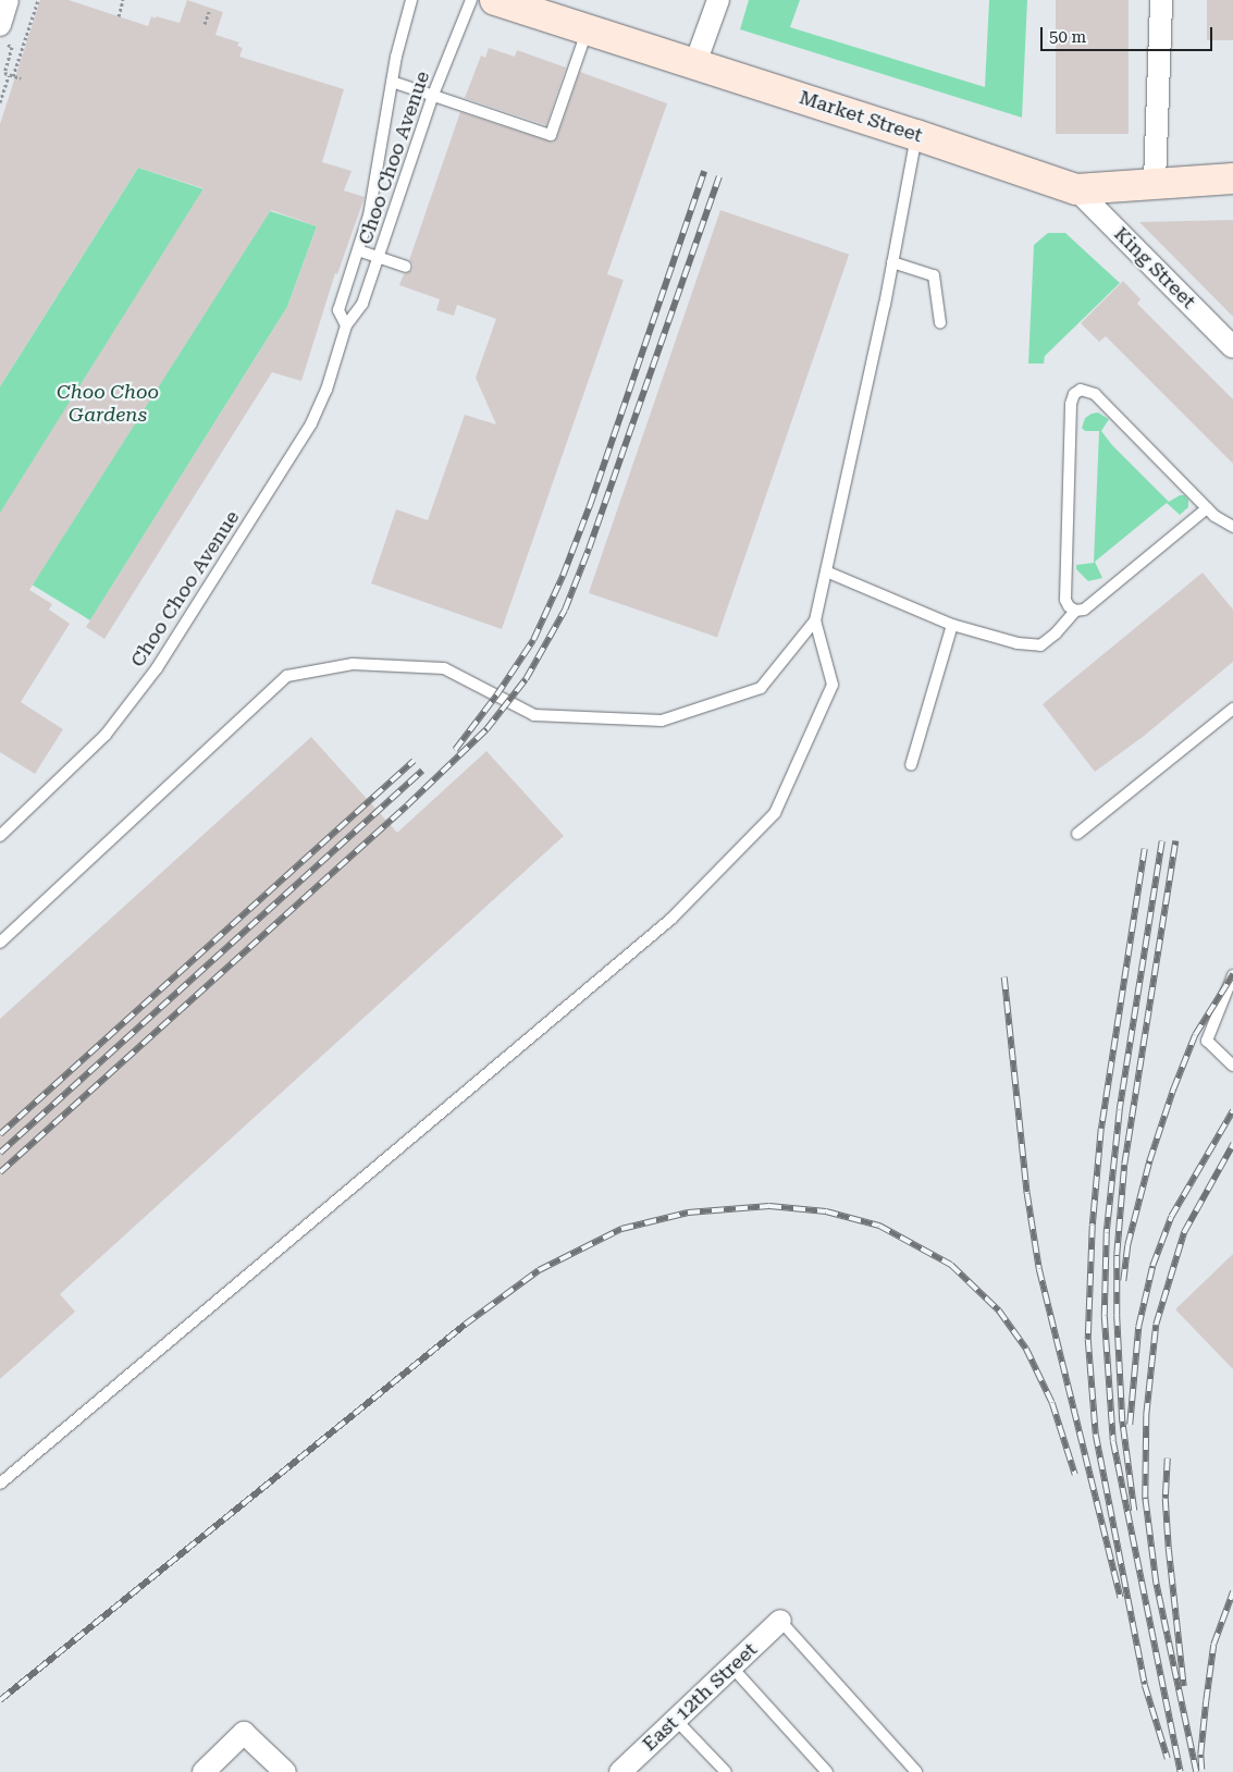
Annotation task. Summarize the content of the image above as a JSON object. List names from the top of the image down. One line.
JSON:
{"streets":{"main road":["Market Street"],"street":["King Street","East 12th Street"],"lane":["Choo Choo Avenue"]},"crossings":[["Market Street","King Street"]],"parks":["Choo Choo Gardens"],"scale_bar":"50 m"}
